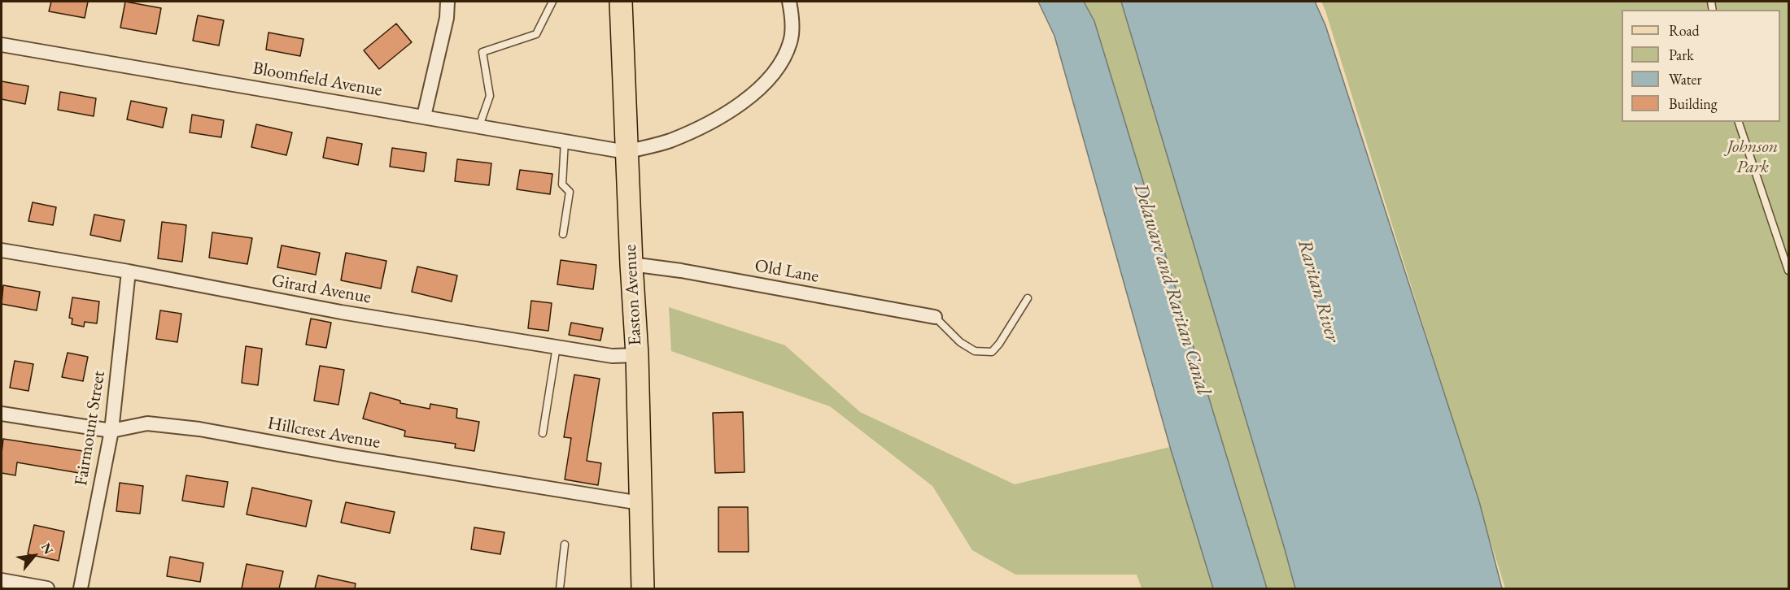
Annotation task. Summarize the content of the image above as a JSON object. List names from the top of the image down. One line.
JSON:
{"streets":{"main road":["Easton Avenue"],"street":["Bloomfield Avenue","Old Lane","Girard Avenue","Fairmount Street","Hillcrest Avenue"]},"crossings":[["Bloomfield Avenue","Easton Avenue"],["Old Lane","Easton Avenue"],["Girard Avenue","Easton Avenue"],["Girard Avenue","Fairmount Street"],["Easton Avenue","Hillcrest Avenue"],["Fairmount Street","Hillcrest Avenue"]],"water":["Delaware and Raritan Canal","Raritan River"],"parks":["Johnson Park"],"legend":["Road","Park","Water","Building"],"north":"top right"}
